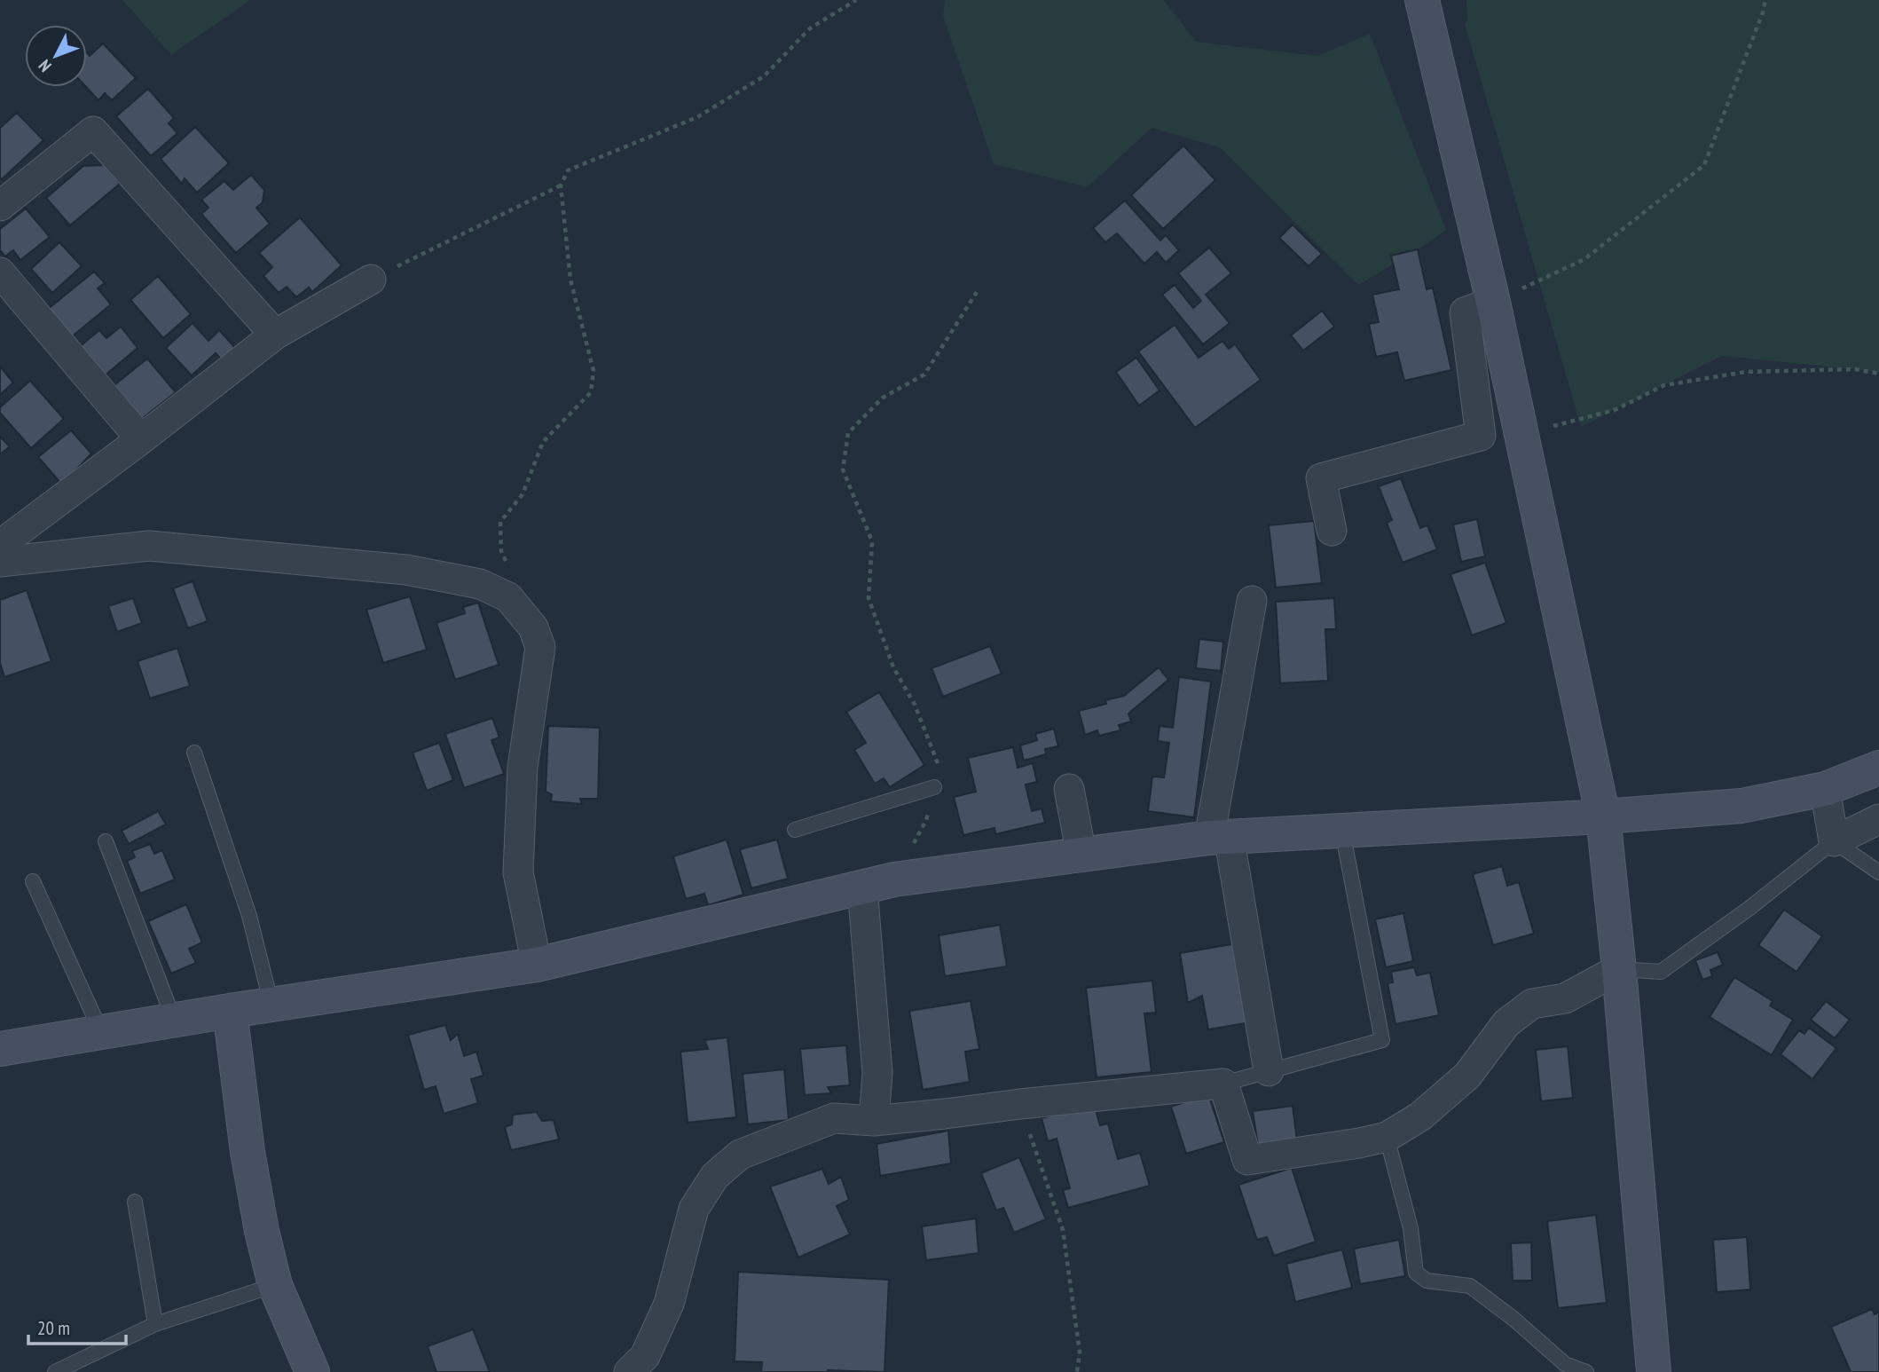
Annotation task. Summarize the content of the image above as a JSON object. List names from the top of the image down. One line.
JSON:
{"scale_bar":"20 m","north":"bottom left"}
